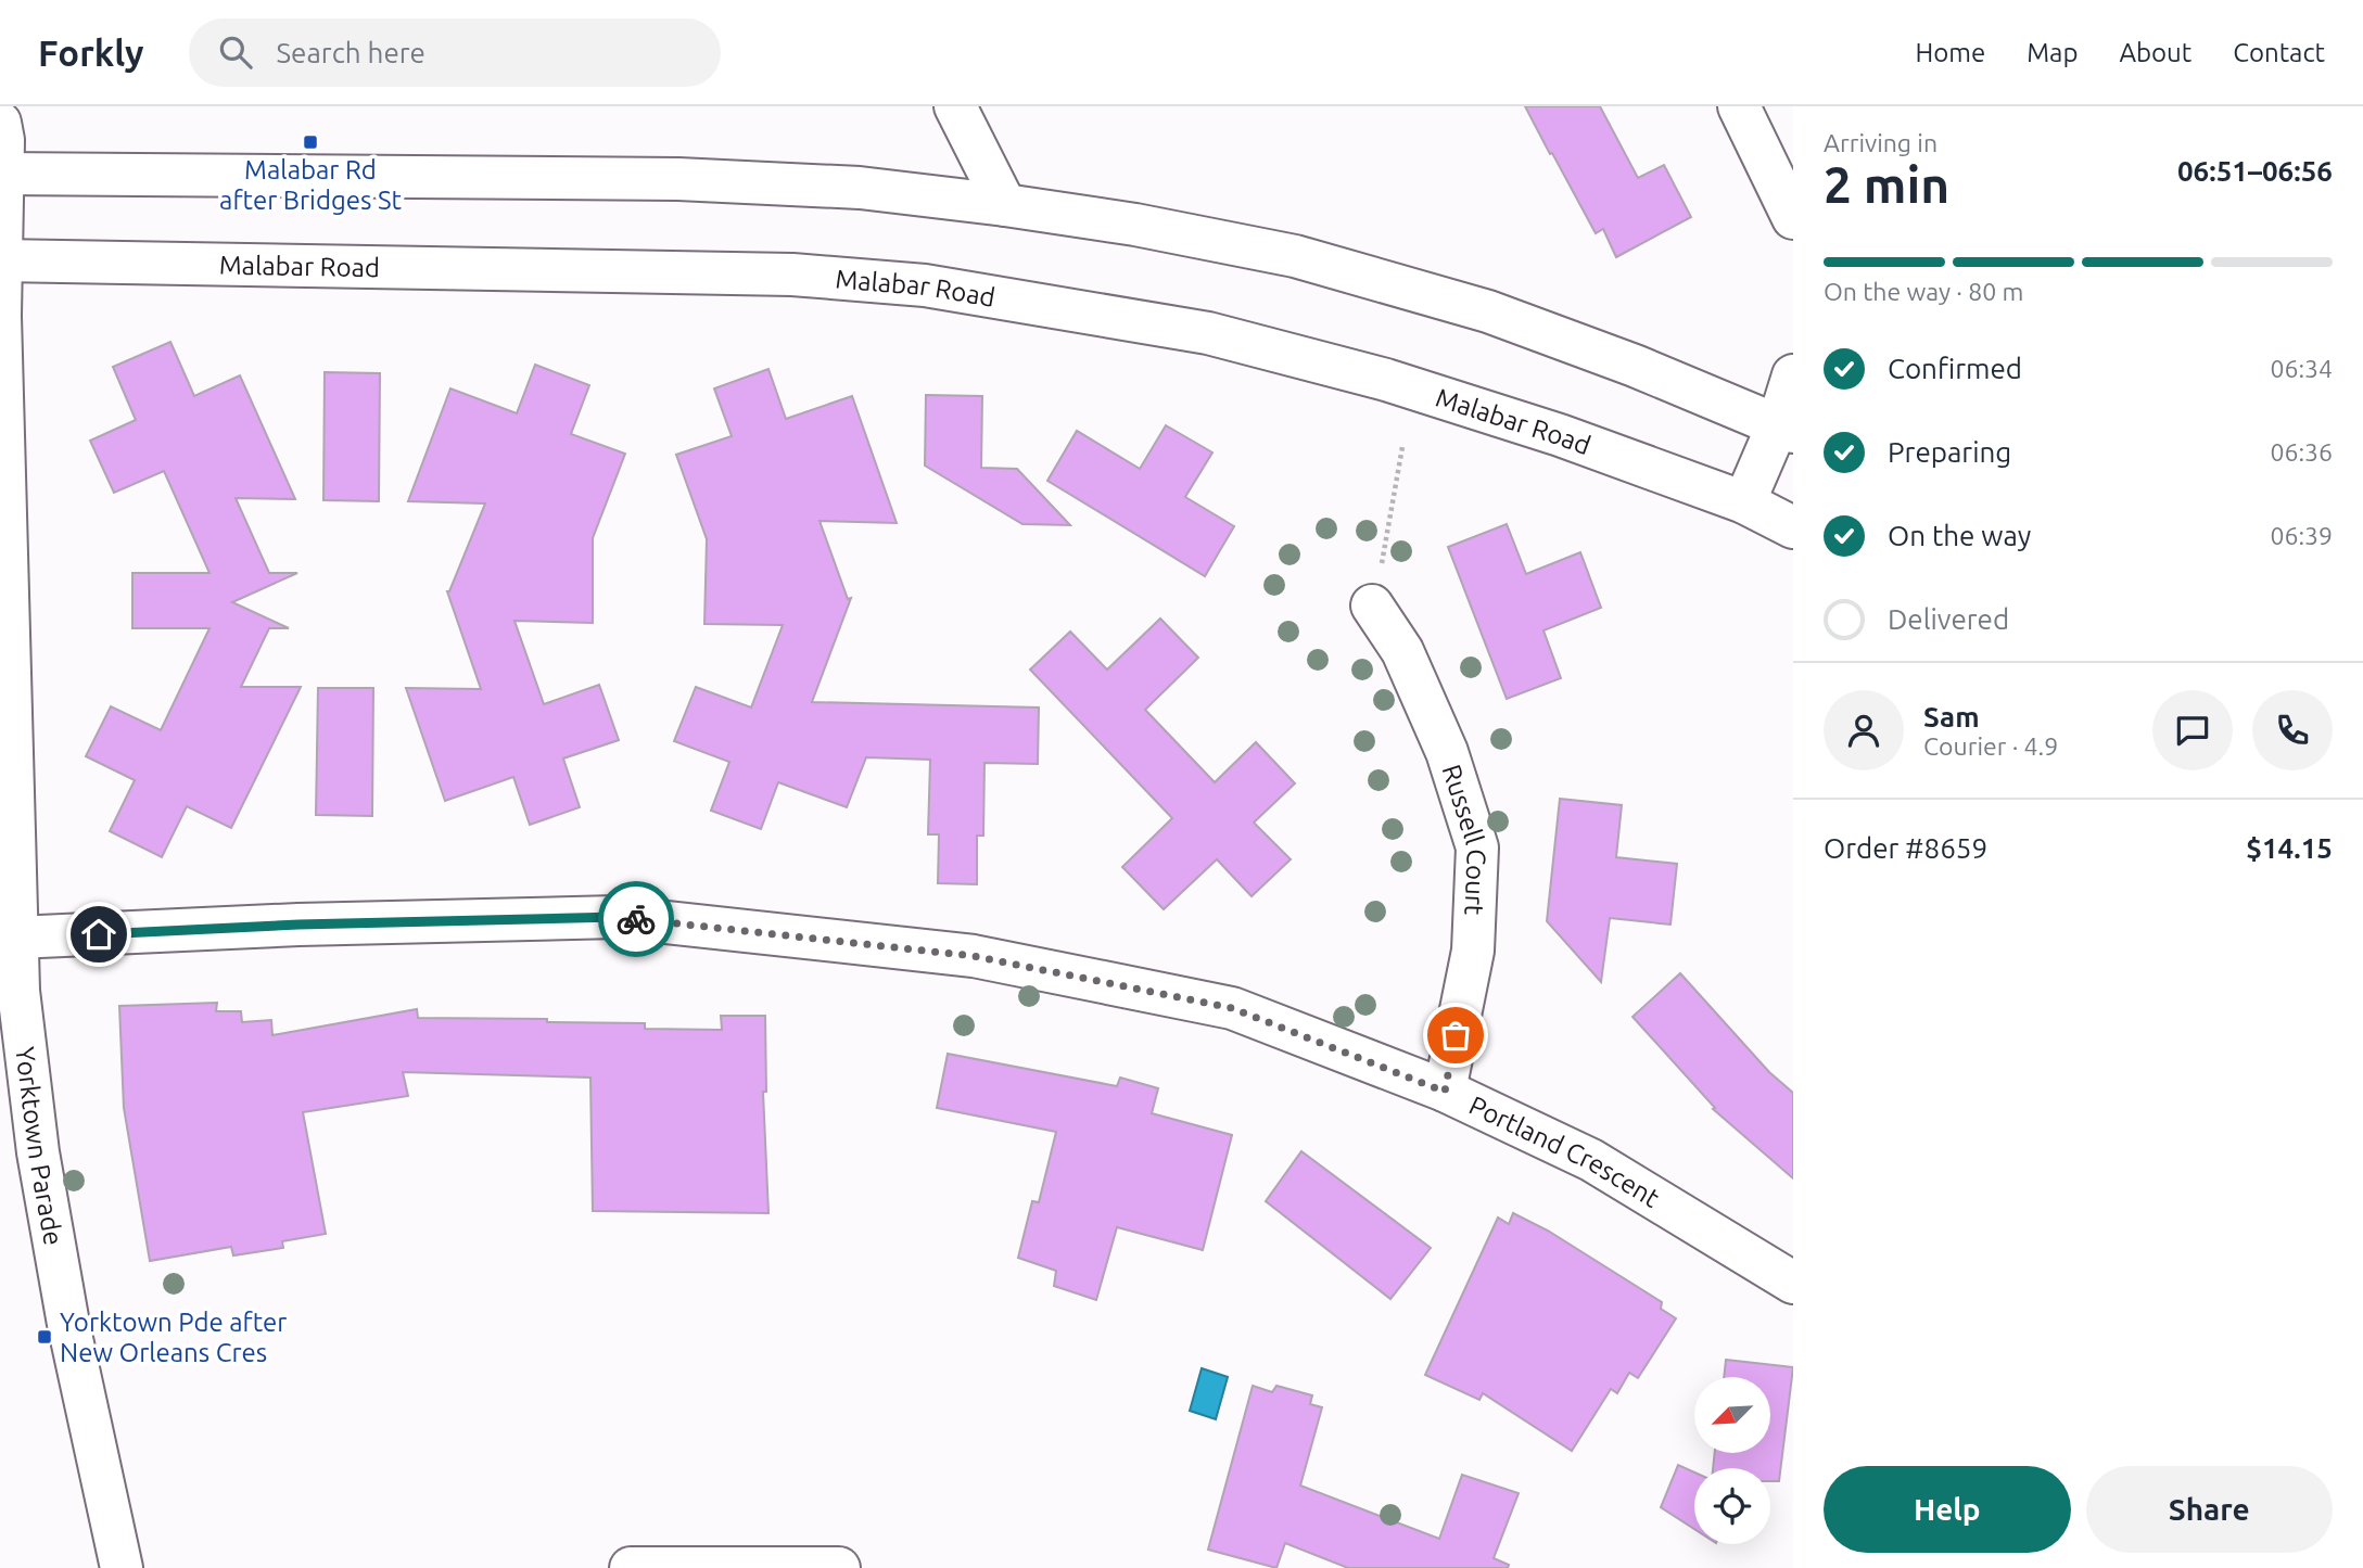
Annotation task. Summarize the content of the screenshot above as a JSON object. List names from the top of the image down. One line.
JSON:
{"streets":{"street":["Malabar Road","Russell Court","Yorktown Parade","Portland Crescent"]},"crossings":[["Malabar Road","Yorktown Parade"],["Russell Court","Portland Crescent"],["Yorktown Parade","Portland Crescent"]],"places":{"transit":["Malabar Rd after Bridges St","Yorktown Pde after New Orleans Cres"]},"north":"bottom left","page":{"header":"Forkly","search":"Search here","nav":["Home","Map","About","Contact"],"heading":["2 min","Arriving in","06:51–06:56"],"panel":["Sam","Courier · 4.9","Order #8659","$14.15"],"bar":"On the way · 80 m","list":[["Confirmed","06:34"],["Preparing","06:36"],["On the way","06:39"],"Delivered"],"buttons":["Help","Share"]}}
